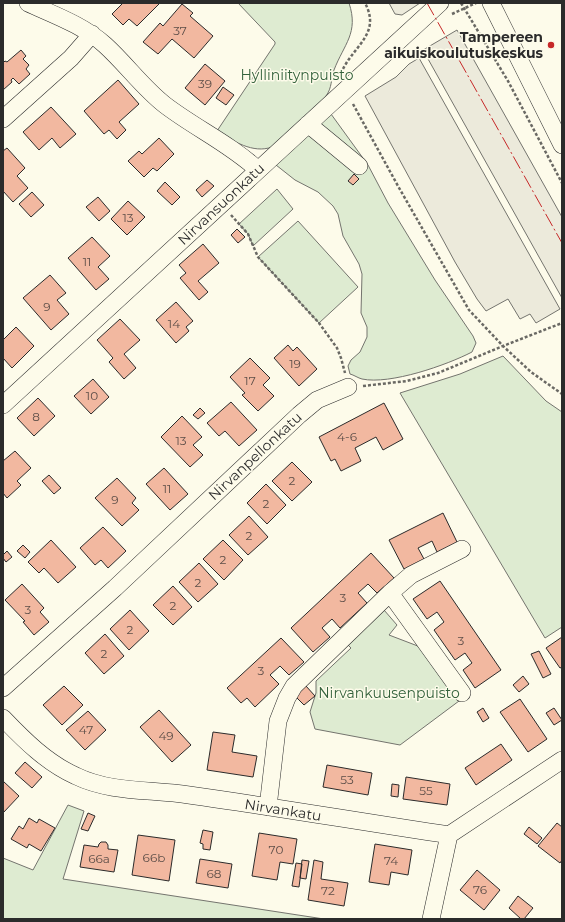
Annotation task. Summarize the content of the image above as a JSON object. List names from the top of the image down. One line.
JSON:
{"streets":{"street":["Nirvansuonkatu","Nirvanpellonkatu","Nirvankatu"]},"parks":["Hylliniitynpuisto","Nirvankuusenpuisto"],"places":["Tampereen aikuiskoulutuskeskus"],"house_numbers":["37","39","13","11","9","14","19","17","10","8","4-6","13","2","11","9","2","2","2","2","3","2","3","2","3","2","3","47","49","53","55","70","66b","66a","74","68","76","72"]}
